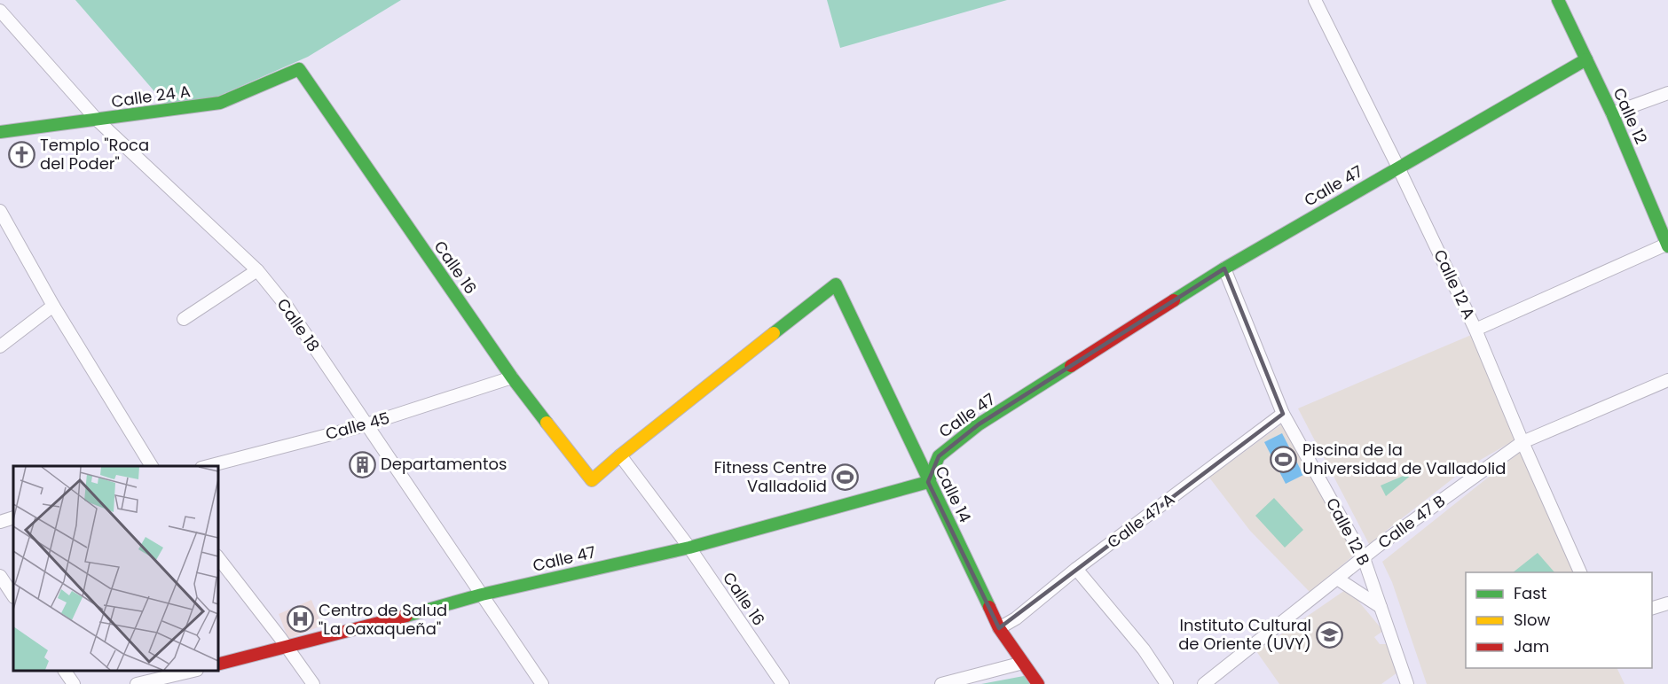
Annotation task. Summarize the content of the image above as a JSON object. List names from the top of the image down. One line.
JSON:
{"streets":{"street":["Calle 24 A","Calle 12","Calle 47","Calle 16","Calle 12 A","Calle 18","Calle 45","Calle 14","Calle 47 A","Calle 47 B","Calle 12 B"]},"crossings":[["Calle 24 A","Calle 16"],["Calle 24 A","Calle 18"],["Calle 12","Calle 47"],["Calle 47","Calle 16"],["Calle 47","Calle 12 A"],["Calle 47","Calle 18"],["Calle 47","Calle 14"],["Calle 47","Calle 12 B"],["Calle 16","Calle 45"],["Calle 16","Calle 14"],["Calle 12 A","Calle 47 B"],["Calle 18","Calle 45"],["Calle 14","Calle 47 A"],["Calle 47 A","Calle 12 B"],["Calle 47 B","Calle 12 B"]],"places":{"church":["Templo \"Roca del Poder\""],"sports":["Piscina de la Universidad de Valladolid","Fitness Centre Valladolid"],"building":["Departamentos"],"hospital":["Centro de Salud \"La oaxaqueña\""],"school or university":["Instituto Cultural de Oriente (UVY)"]},"legend":["Fast","Slow","Jam"]}
